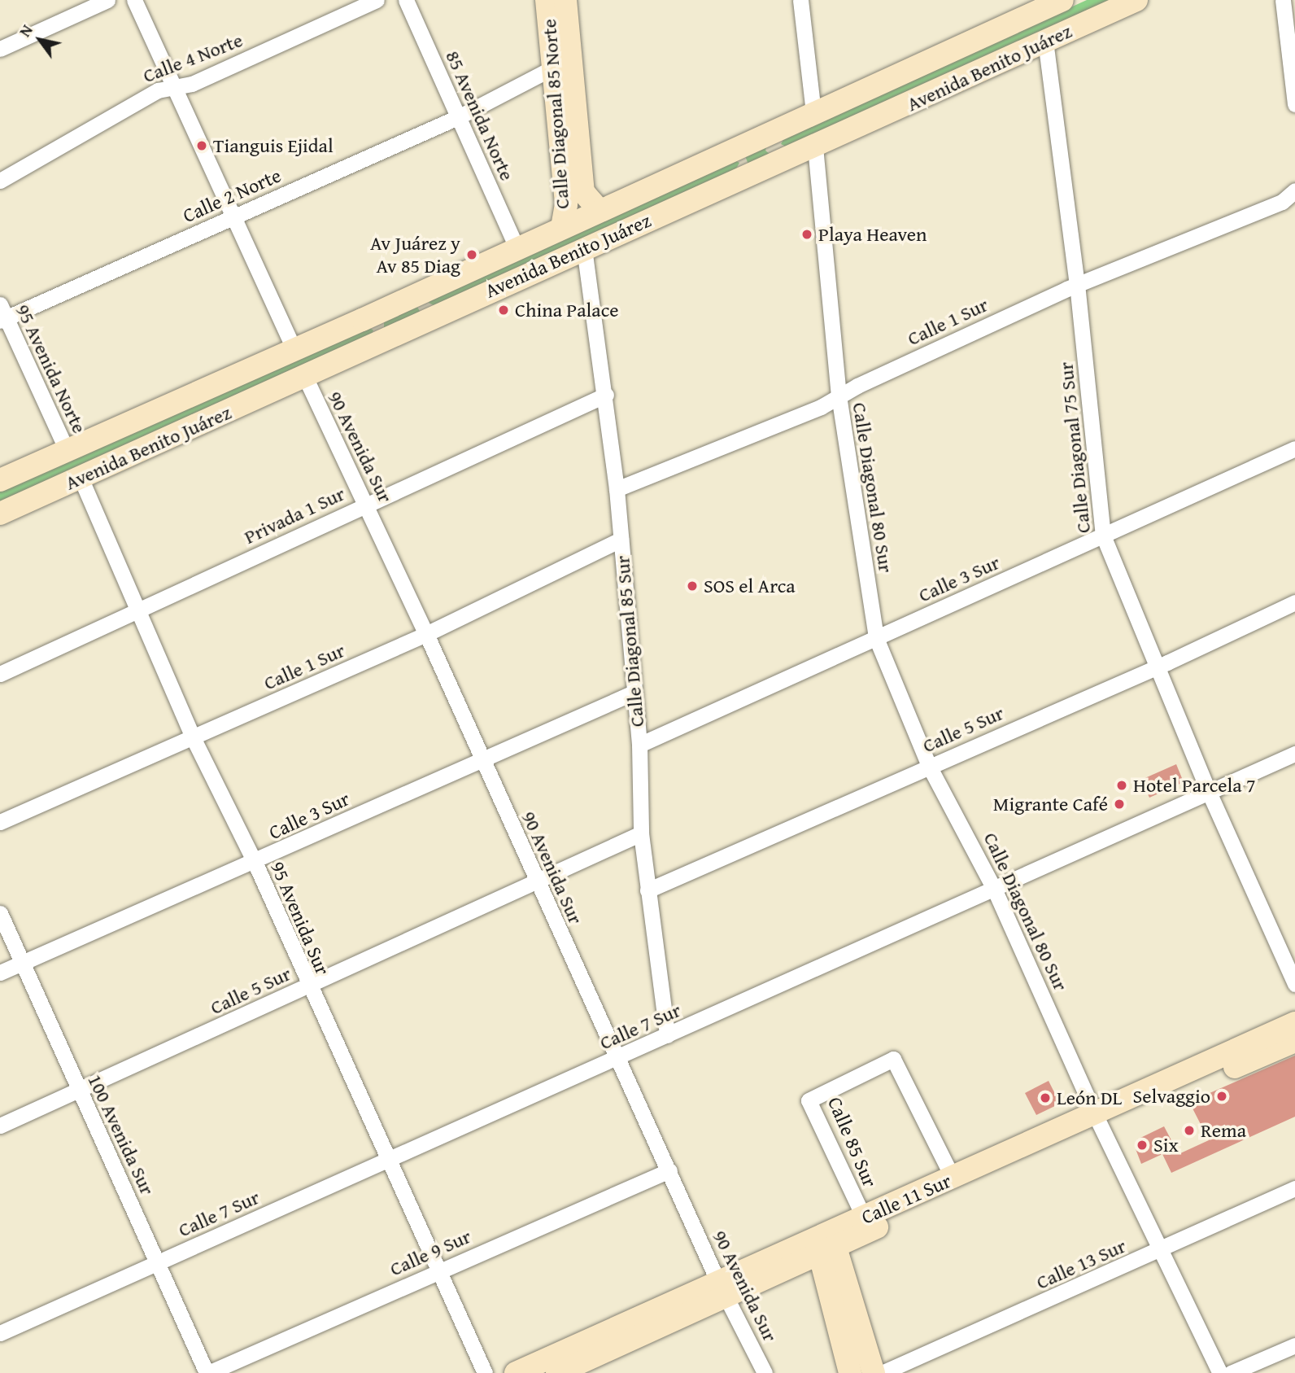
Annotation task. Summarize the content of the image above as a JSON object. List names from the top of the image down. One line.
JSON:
{"streets":{"main road":["Avenida Benito Juárez","Calle Diagonal 85 Norte","Calle 11 Sur"],"street":["Calle 4 Norte","85 Avenida Norte","Calle 2 Norte","Calle 1 Sur","95 Avenida Norte","90 Avenida Sur","Calle Diagonal 75 Sur","Calle Diagonal 80 Sur","Privada 1 Sur","Calle 3 Sur","Calle Diagonal 85 Sur","Calle 5 Sur","95 Avenida Sur","Calle 7 Sur","100 Avenida Sur","Calle 85 Sur","Calle 9 Sur","Calle 13 Sur"]},"crossings":[["Avenida Benito Juárez","Calle Diagonal 85 Norte"],["Avenida Benito Juárez","85 Avenida Norte"],["Avenida Benito Juárez","95 Avenida Norte"],["Avenida Benito Juárez","90 Avenida Sur"],["Avenida Benito Juárez","Calle Diagonal 75 Sur"],["Avenida Benito Juárez","Calle Diagonal 80 Sur"],["Avenida Benito Juárez","Calle Diagonal 85 Sur"],["Avenida Benito Juárez","95 Avenida Sur"],["Calle Diagonal 85 Norte","Calle 2 Norte"],["85 Avenida Norte","Calle 2 Norte"],["Calle 2 Norte","95 Avenida Norte"],["Calle 1 Sur","90 Avenida Sur"],["Calle 1 Sur","Calle Diagonal 75 Sur"],["Calle 1 Sur","Calle Diagonal 80 Sur"],["Calle 1 Sur","Calle Diagonal 85 Sur"],["Calle 1 Sur","95 Avenida Sur"],["90 Avenida Sur","Privada 1 Sur"],["90 Avenida Sur","Calle 3 Sur"],["90 Avenida Sur","Calle 5 Sur"],["90 Avenida Sur","Calle 7 Sur"],["90 Avenida Sur","Calle 11 Sur"],["90 Avenida Sur","Calle 9 Sur"],["Calle Diagonal 75 Sur","Calle 3 Sur"],["Calle Diagonal 75 Sur","Calle 5 Sur"],["Calle Diagonal 75 Sur","Calle 7 Sur"],["Calle Diagonal 80 Sur","Calle 3 Sur"],["Calle Diagonal 80 Sur","Calle 5 Sur"],["Calle Diagonal 80 Sur","Calle 7 Sur"],["Calle Diagonal 80 Sur","Calle 11 Sur"],["Calle Diagonal 80 Sur","Calle 13 Sur"],["Privada 1 Sur","Calle Diagonal 85 Sur"],["Privada 1 Sur","95 Avenida Sur"],["Calle 3 Sur","Calle Diagonal 85 Sur"],["Calle 3 Sur","95 Avenida Sur"],["Calle 3 Sur","100 Avenida Sur"],["Calle Diagonal 85 Sur","Calle 5 Sur"],["Calle Diagonal 85 Sur","Calle 7 Sur"],["Calle 5 Sur","95 Avenida Sur"],["Calle 5 Sur","100 Avenida Sur"],["95 Avenida Sur","Calle 7 Sur"],["95 Avenida Sur","Calle 9 Sur"],["Calle 7 Sur","100 Avenida Sur"],["100 Avenida Sur","Calle 9 Sur"],["Calle 85 Sur","Calle 11 Sur"]],"places":["Tianguis Ejidal","Playa Heaven","Av Juárez y Av 85 Diag","China Palace","SOS el Arca","Hotel Parcela 7","Migrante Café","Selvaggio","León DL","Rema","Six"],"north":"top left"}
